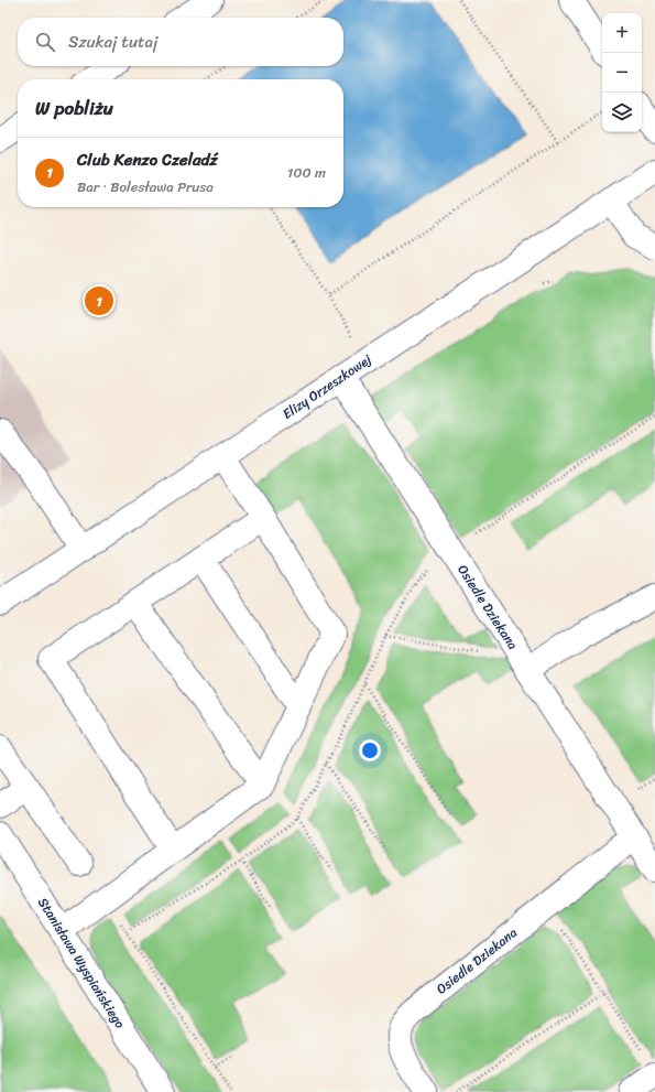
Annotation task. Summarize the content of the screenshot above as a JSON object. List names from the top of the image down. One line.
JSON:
{"streets":{"street":["Elizy Orzeszkowej","Osiedle Dziekana","Stanisława Wyspiańskiego"]},"crossings":[["Elizy Orzeszkowej","Osiedle Dziekana"]],"page":{"map_buttons":["+","−"],"search":"Szukaj tutaj","heading":"W pobliżu","list":[{"mark":"1","name":"Club Kenzo Czeladź","note":"Bar · Bolesława Prusa","value":"100 m"}],"pins":"1"}}
